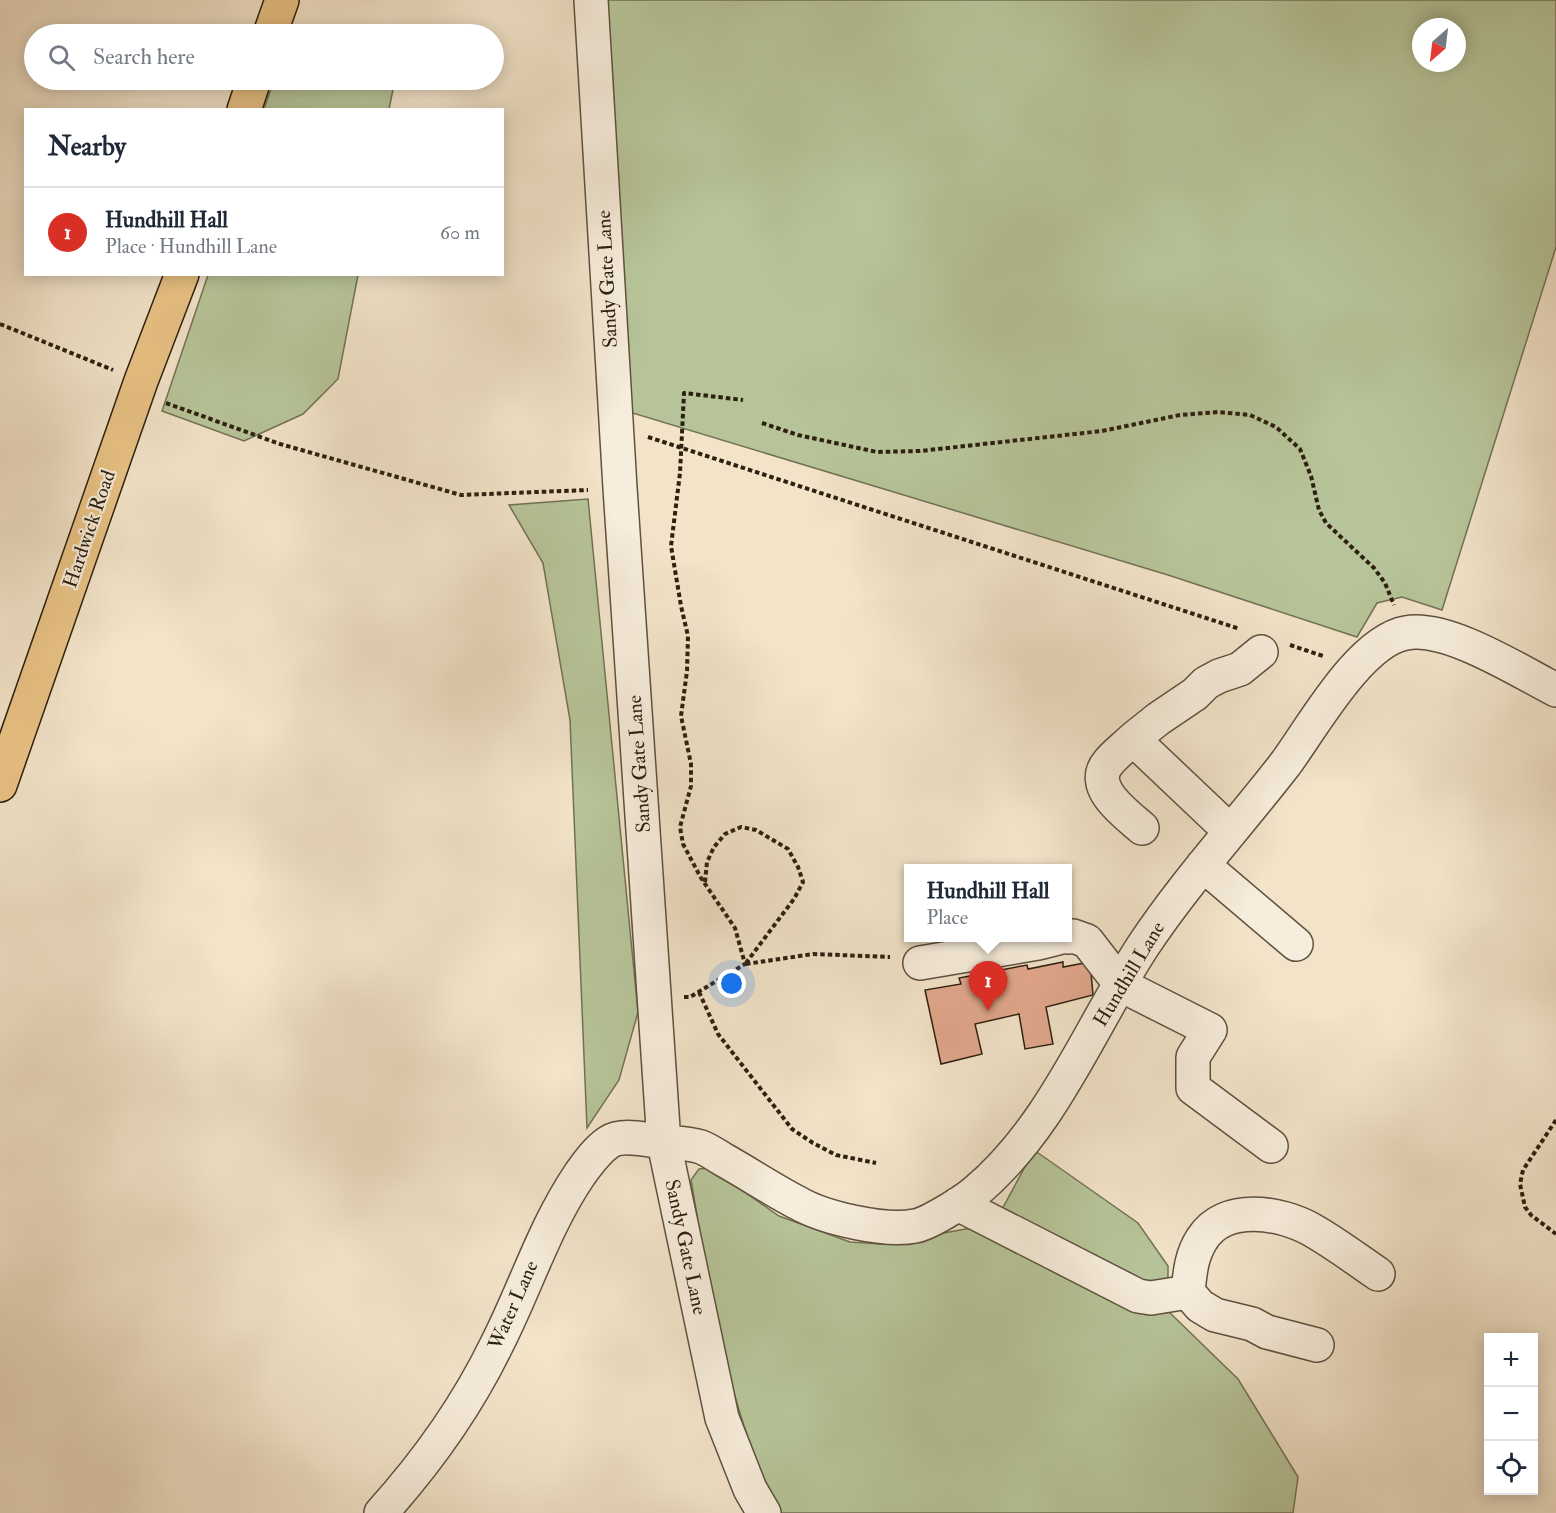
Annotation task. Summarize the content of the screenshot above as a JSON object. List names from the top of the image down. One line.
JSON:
{"streets":{"main road":["Hardwick Road"],"street":["Sandy Gate Lane","Hundhill Lane","Water Lane"]},"crossings":[["Sandy Gate Lane","Hundhill Lane"],["Sandy Gate Lane","Water Lane"],["Hundhill Lane","Water Lane"]],"north":"bottom left","page":{"search":"Search here","heading":"Nearby","list":[{"mark":"1","name":"Hundhill Hall","note":"Place · Hundhill Lane","value":"60 m"}],"popup":["Hundhill Hall","Place"],"pins":"1","map_buttons":["+","−"]}}
